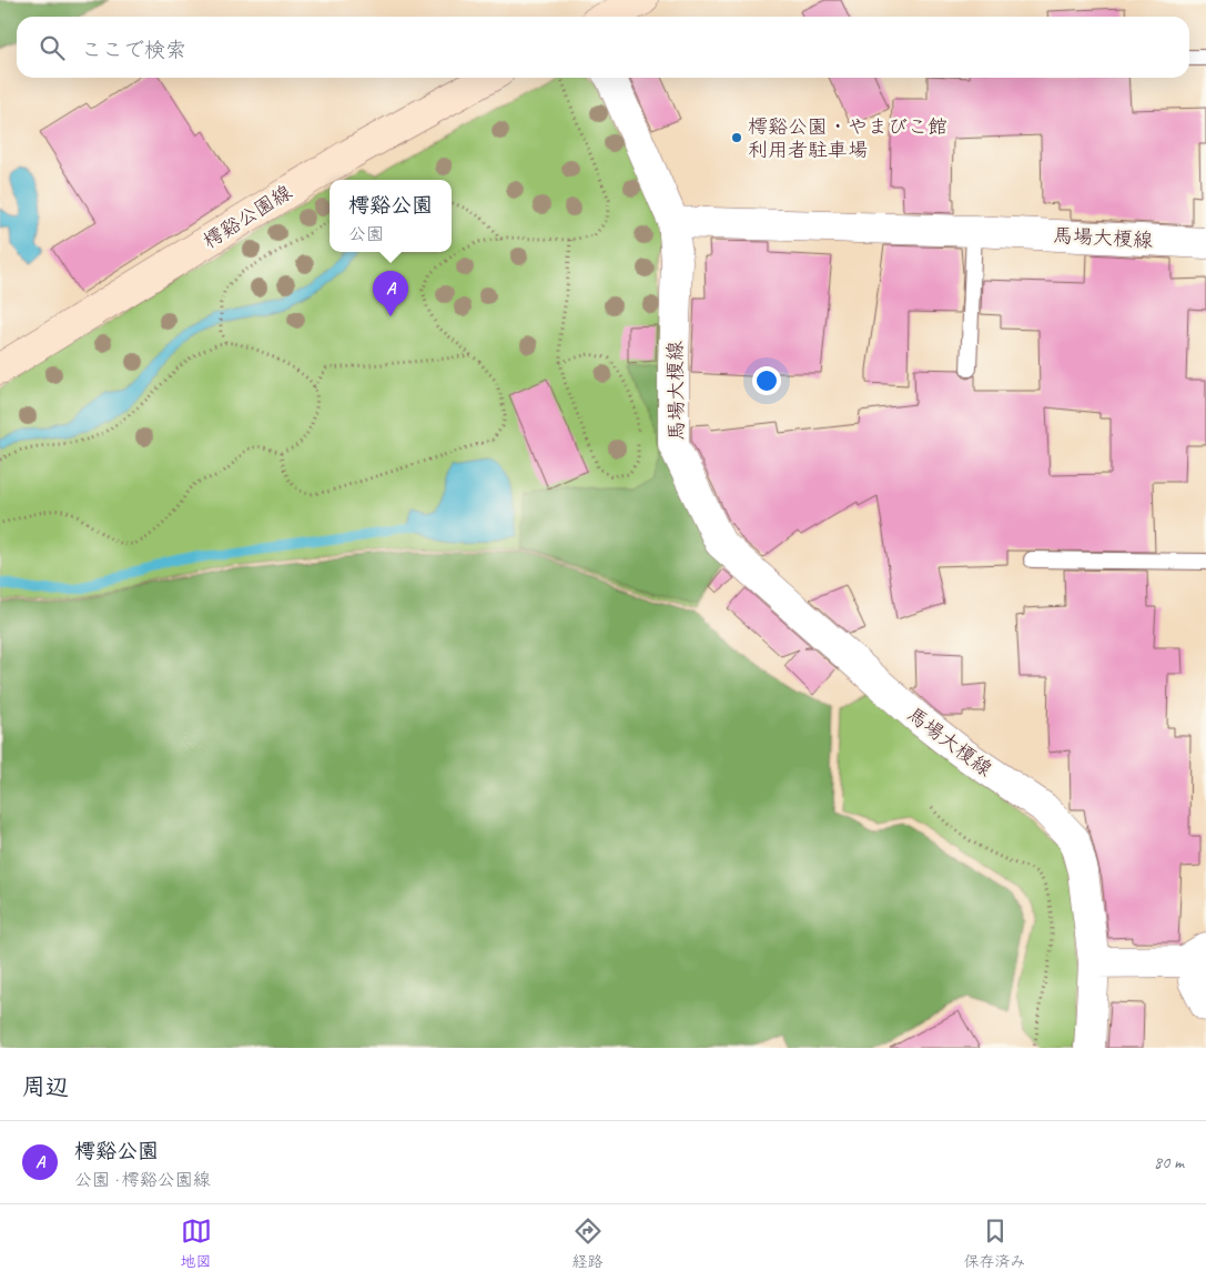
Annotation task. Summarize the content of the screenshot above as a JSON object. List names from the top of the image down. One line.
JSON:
{"streets":{"main road":["樗谿公園線"],"street":["馬場大榎線"]},"places":["樗谿公園・やまびこ館 利用者駐車場"],"page":{"search":"ここで検索","popup":["樗谿公園","公園"],"pins":"A","heading":"周辺","list":[{"mark":"A","name":"樗谿公園","note":"公園 · 樗谿公園線","value":"80 m"}],"nav":["地図","経路","保存済み"]}}
